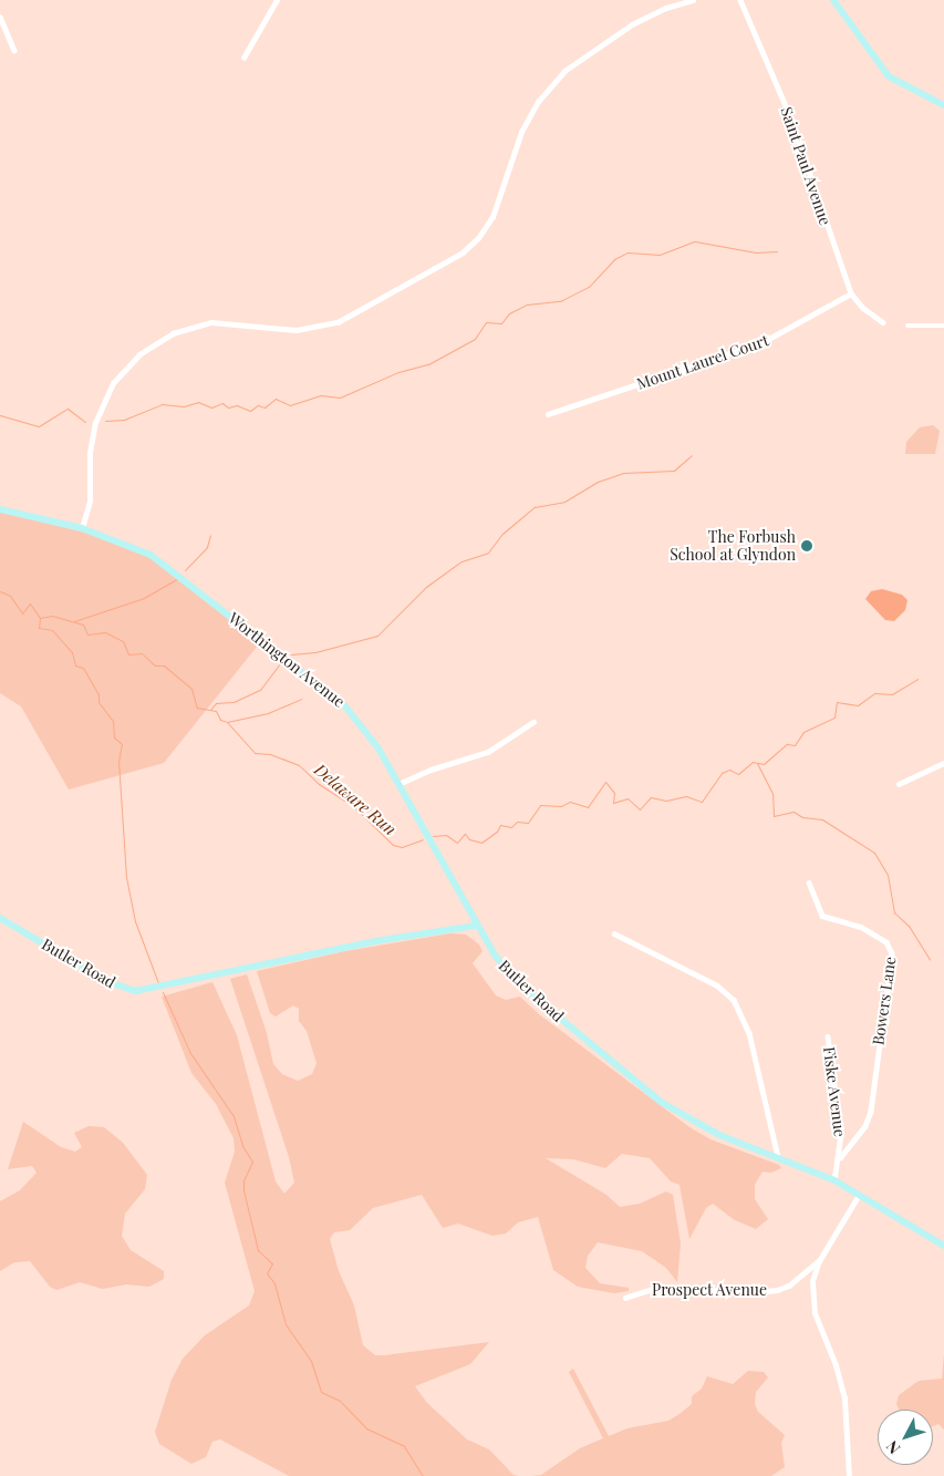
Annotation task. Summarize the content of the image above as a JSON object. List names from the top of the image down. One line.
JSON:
{"streets":{"main road":["Worthington Avenue","Butler Road"],"street":["Saint Paul Avenue","Mount Laurel Court","Bowers Lane","Fiske Avenue","Prospect Avenue"]},"crossings":[["Saint Paul Avenue","Mount Laurel Court"],["Worthington Avenue","Butler Road"],["Butler Road","Fiske Avenue"],["Bowers Lane","Fiske Avenue"]],"water":["Delaware Run"],"places":["The Forbush School at Glyndon"],"north":"bottom left"}
